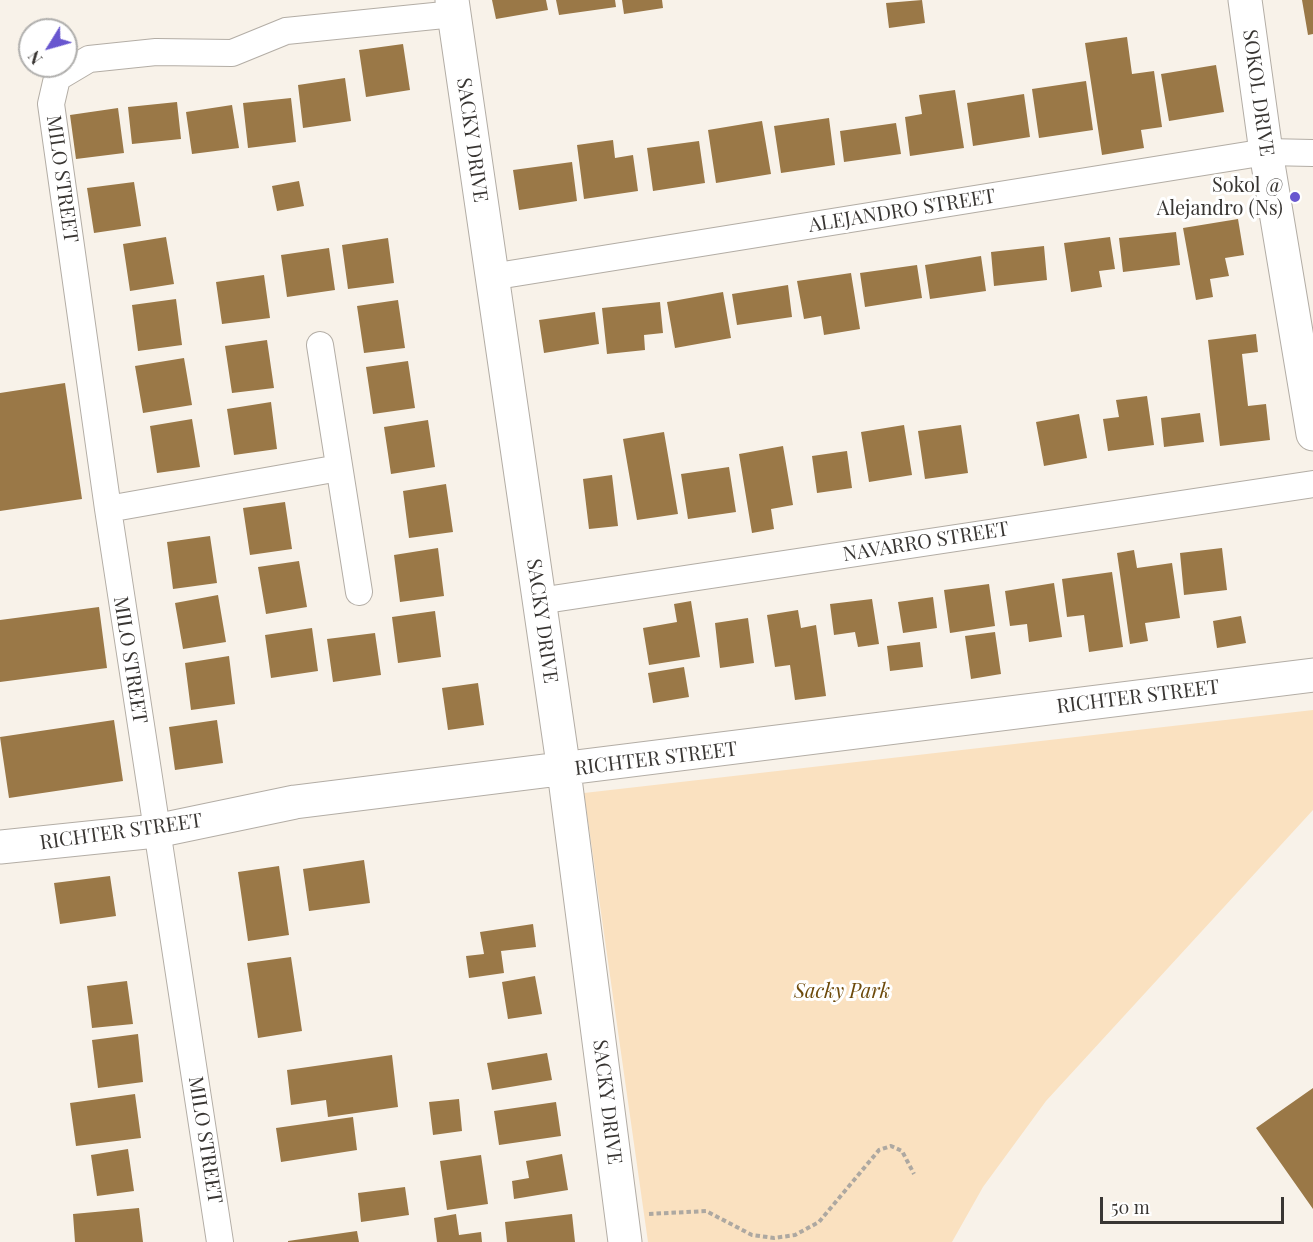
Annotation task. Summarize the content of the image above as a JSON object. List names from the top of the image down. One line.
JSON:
{"streets":{"street":["SOKOL DRIVE","SACKY DRIVE","MILO STREET","ALEJANDRO STREET","NAVARRO STREET","RICHTER STREET"]},"crossings":[["SOKOL DRIVE","ALEJANDRO STREET"],["SACKY DRIVE","MILO STREET"],["SACKY DRIVE","ALEJANDRO STREET"],["SACKY DRIVE","NAVARRO STREET"],["SACKY DRIVE","RICHTER STREET"],["MILO STREET","RICHTER STREET"]],"parks":["Sacky Park"],"places":["Sokol @ Alejandro (Ns)"],"scale_bar":"50 m","north":"bottom left"}
